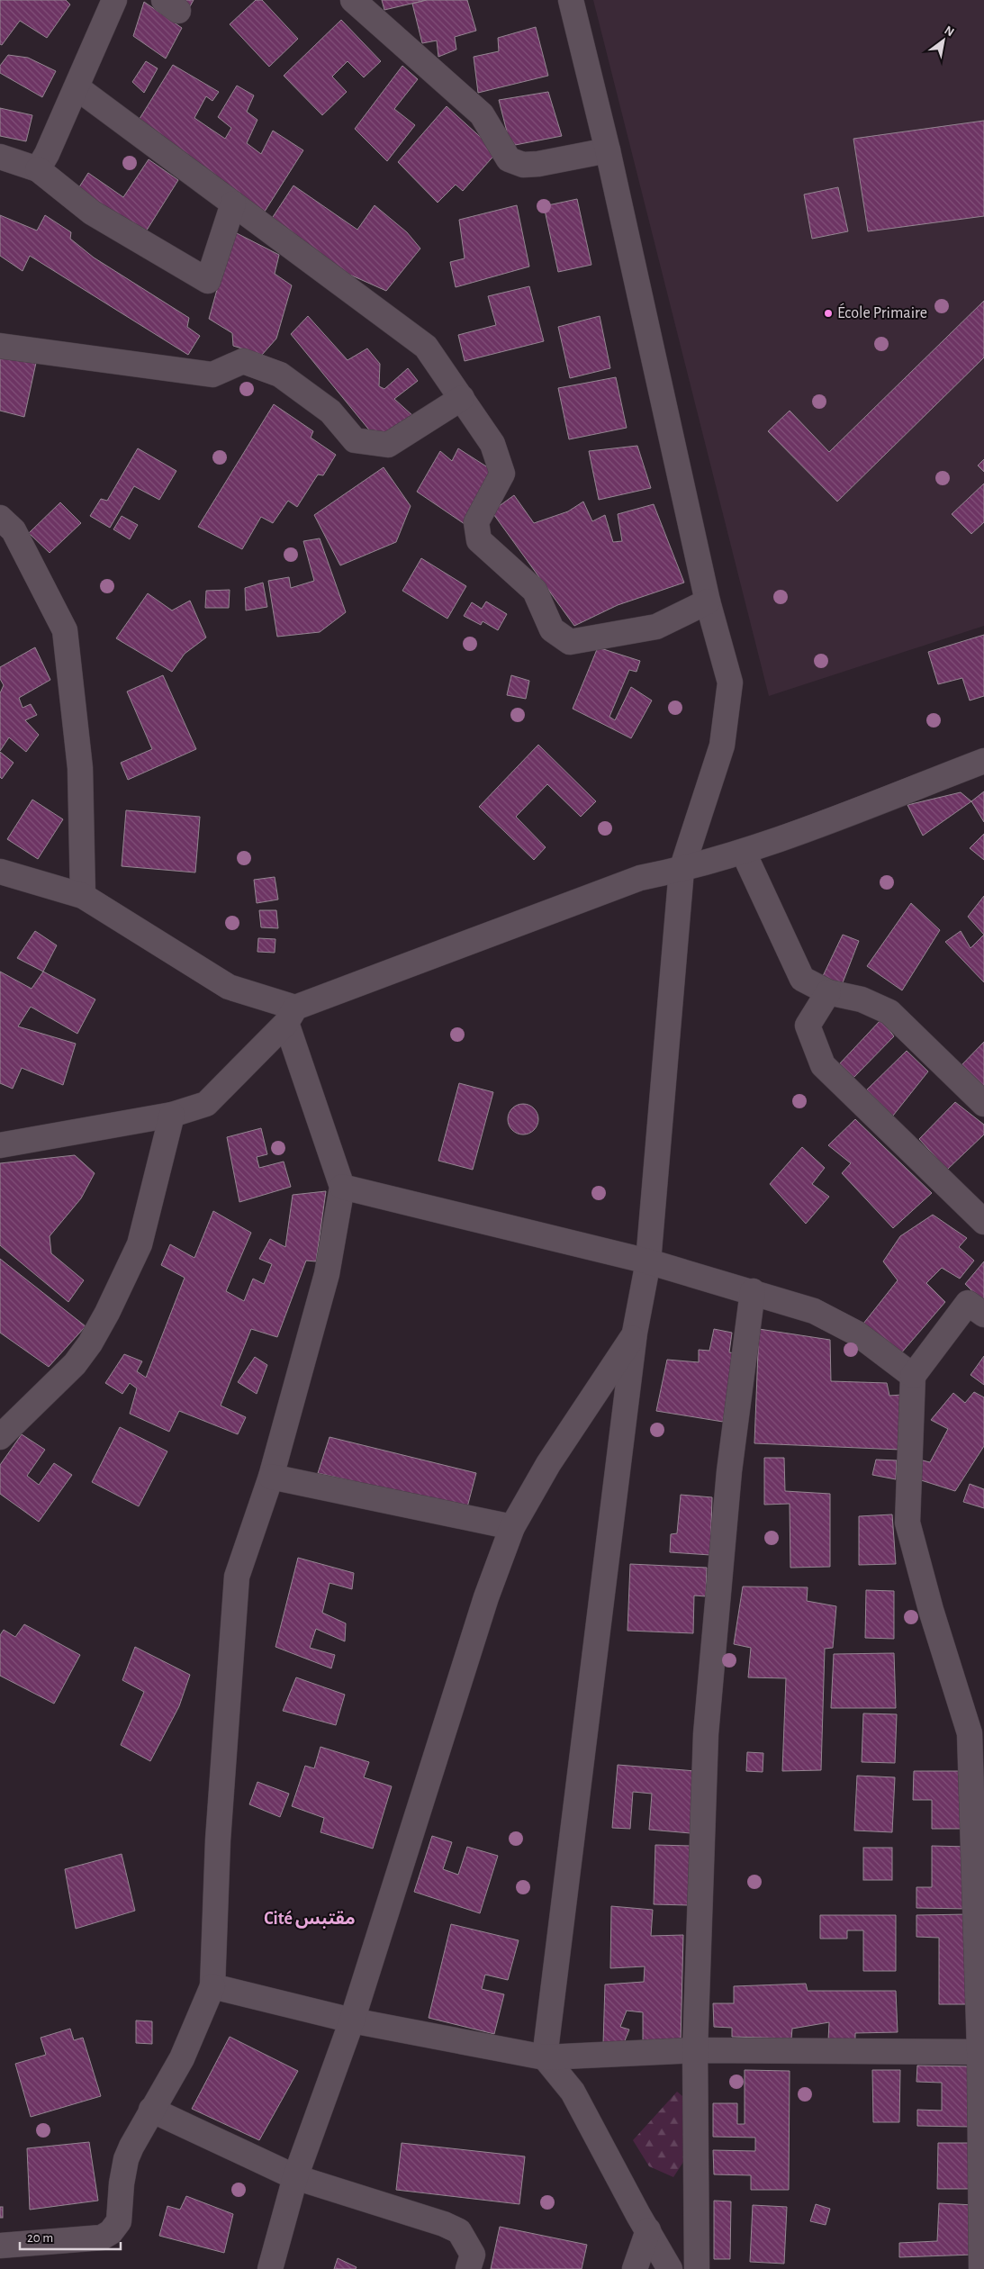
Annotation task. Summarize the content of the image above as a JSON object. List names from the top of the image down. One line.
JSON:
{"districts":["Cité مقتبس"],"places":["École Primaire"],"scale_bar":"20 m","north":"top right"}
